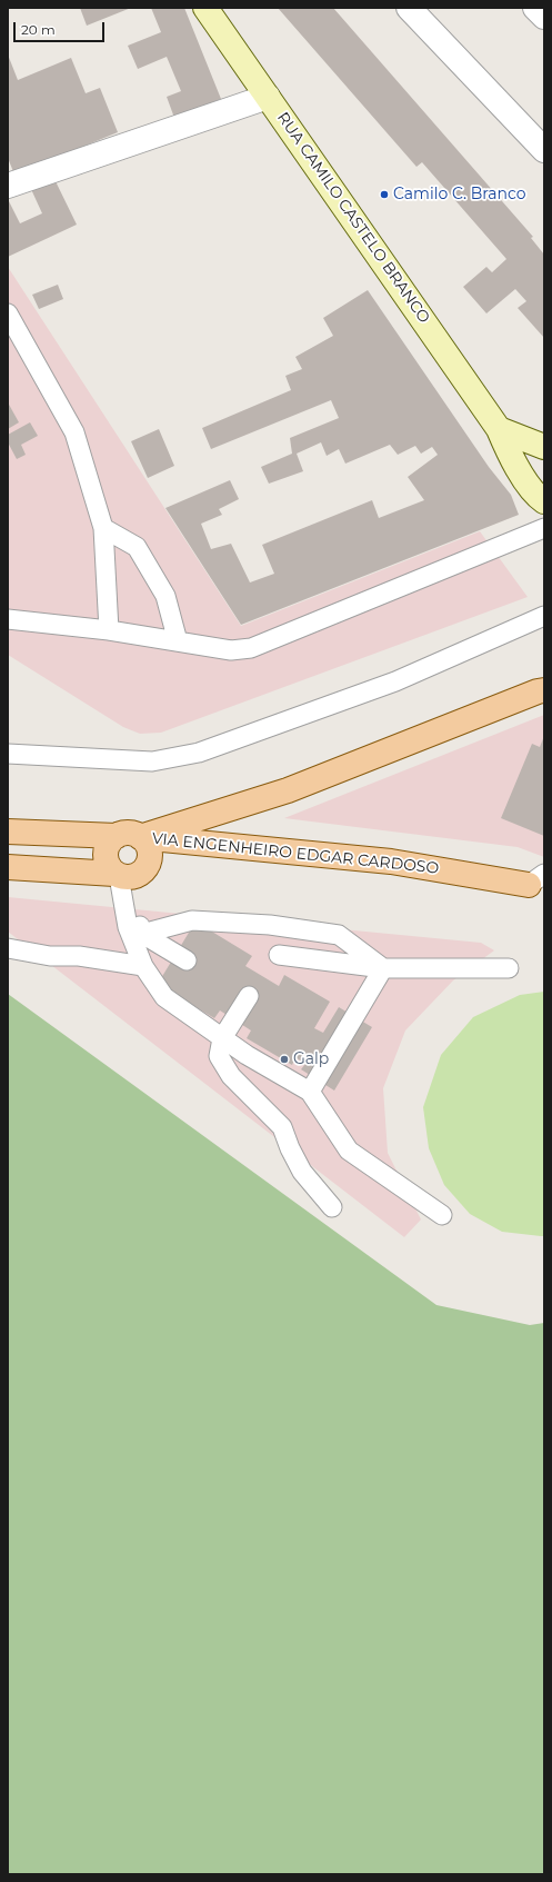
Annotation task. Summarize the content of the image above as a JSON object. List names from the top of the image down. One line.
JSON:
{"streets":{"main road":["VIA ENGENHEIRO EDGAR CARDOSO"],"street":["RUA CAMILO CASTELO BRANCO"]},"places":["Camilo C. Branco","Galp"],"scale_bar":"20 m"}
